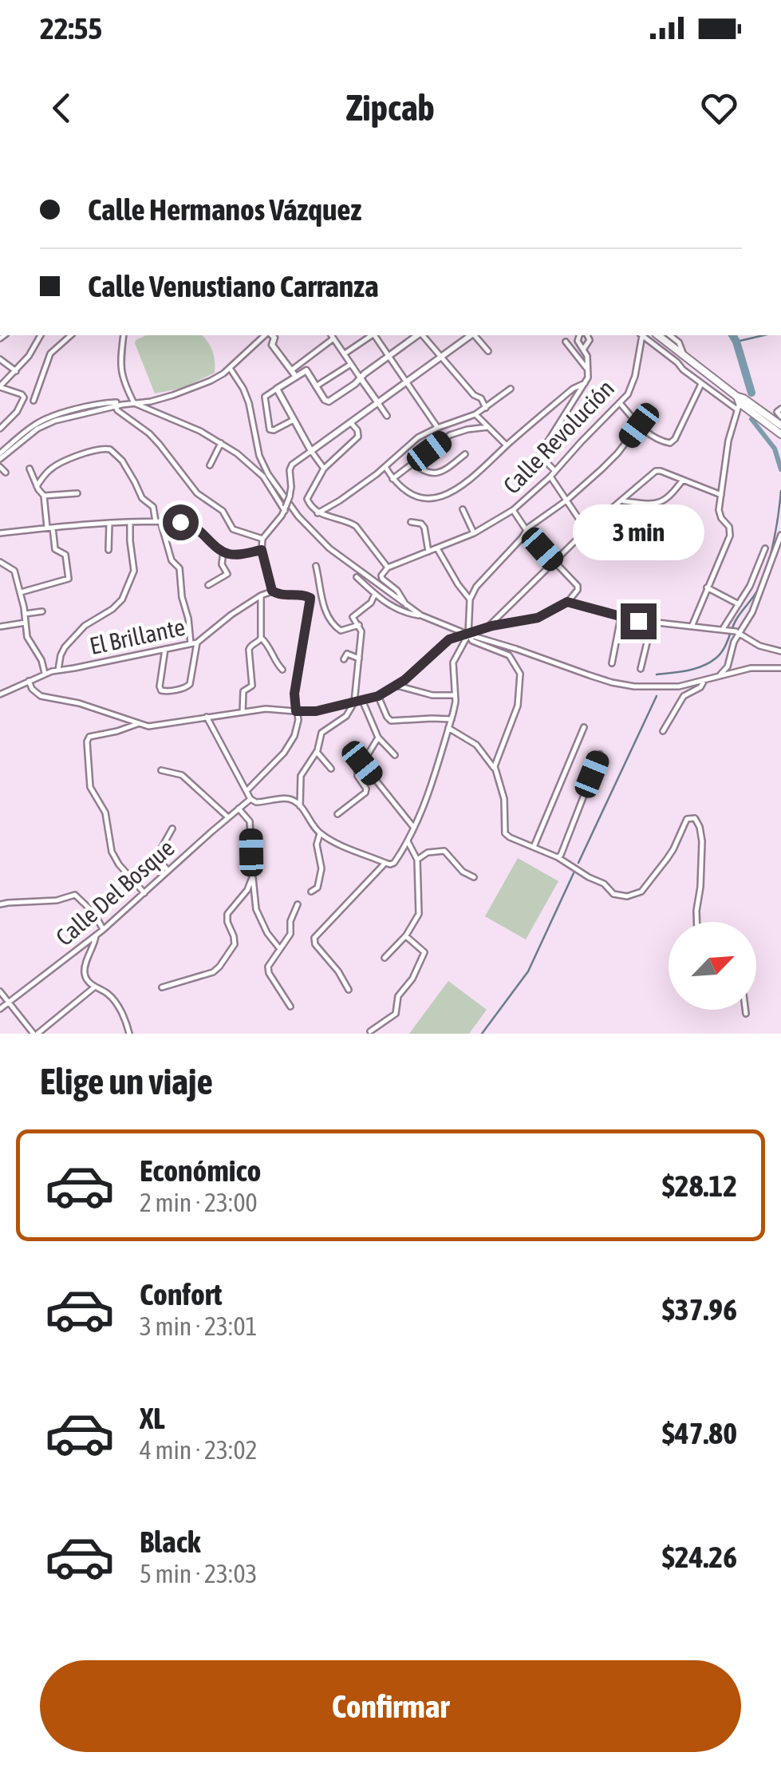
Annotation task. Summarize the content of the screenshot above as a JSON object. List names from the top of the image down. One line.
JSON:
{"streets":{"street":["Calle Revolución","El Brillante","Calle Del Bosque"]},"north":"top right","page":{"status":"22:55","header":"Zipcab","banner":["Calle Hermanos Vázquez","Calle Venustiano Carranza"],"bubble":"3 min","heading":"Elige un viaje","list":[{"name":"Económico","note":"2 min · 23:00","value":"$28.12"},{"name":"Confort","note":"3 min · 23:01","value":"$37.96"},{"name":"XL","note":"4 min · 23:02","value":"$47.80"},{"name":"Black","note":"5 min · 23:03","value":"$24.26"}],"buttons":"Confirmar"}}
